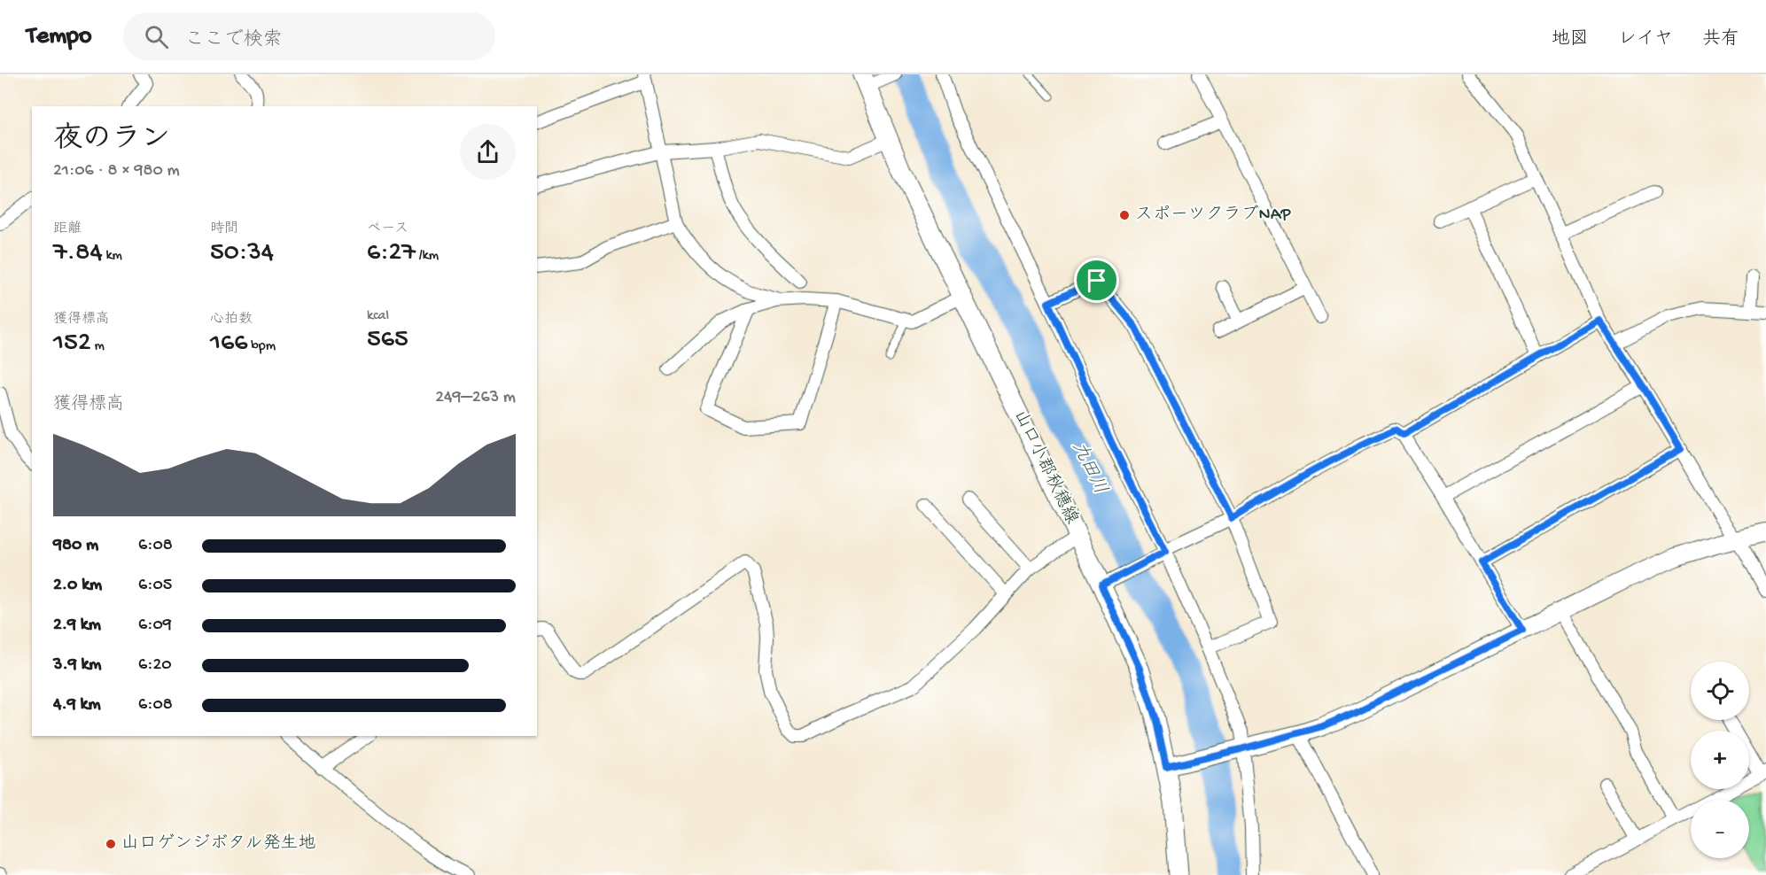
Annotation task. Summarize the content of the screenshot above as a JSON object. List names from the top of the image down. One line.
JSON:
{"streets":{"main road":["山口小郡秋穂線"]},"water":["九田川"],"places":["スポーツクラブNAP","山口ゲンジボタル発生地"],"page":{"header":"Tempo","search":"ここで検索","nav":["地図","レイヤ","共有"],"heading":["夜のラン","21:06 · 8 × 980 m"],"stats":[["距離","7.84 km"],["時間","50:34"],["ペース","6:27 /km"],["獲得標高","152 m"],["心拍数","166 bpm"],["kcal","565"]],"chart":["獲得標高","249–263 m"],"list":[{"name":"980 m","note":"6:08"},{"name":"2.0 km","note":"6:05"},{"name":"2.9 km","note":"6:09"},{"name":"3.9 km","note":"6:20"},{"name":"4.9 km","note":"6:08"}],"map_buttons":["+","−"]}}
